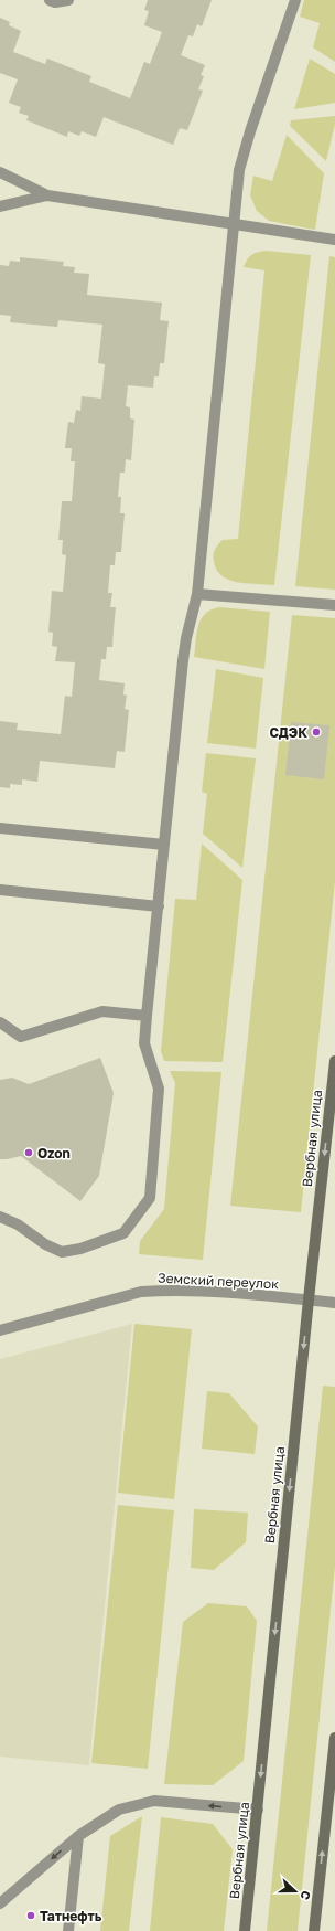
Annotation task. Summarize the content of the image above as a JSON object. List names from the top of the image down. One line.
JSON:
{"streets":{"main road":["Вербная улица"],"street":["Земский переулок"]},"crossings":[["Вербная улица","Земский переулок"]],"one_way":["Вербная улица"],"places":["СДЭК","Ozon","Татнефть"],"north":"right"}
